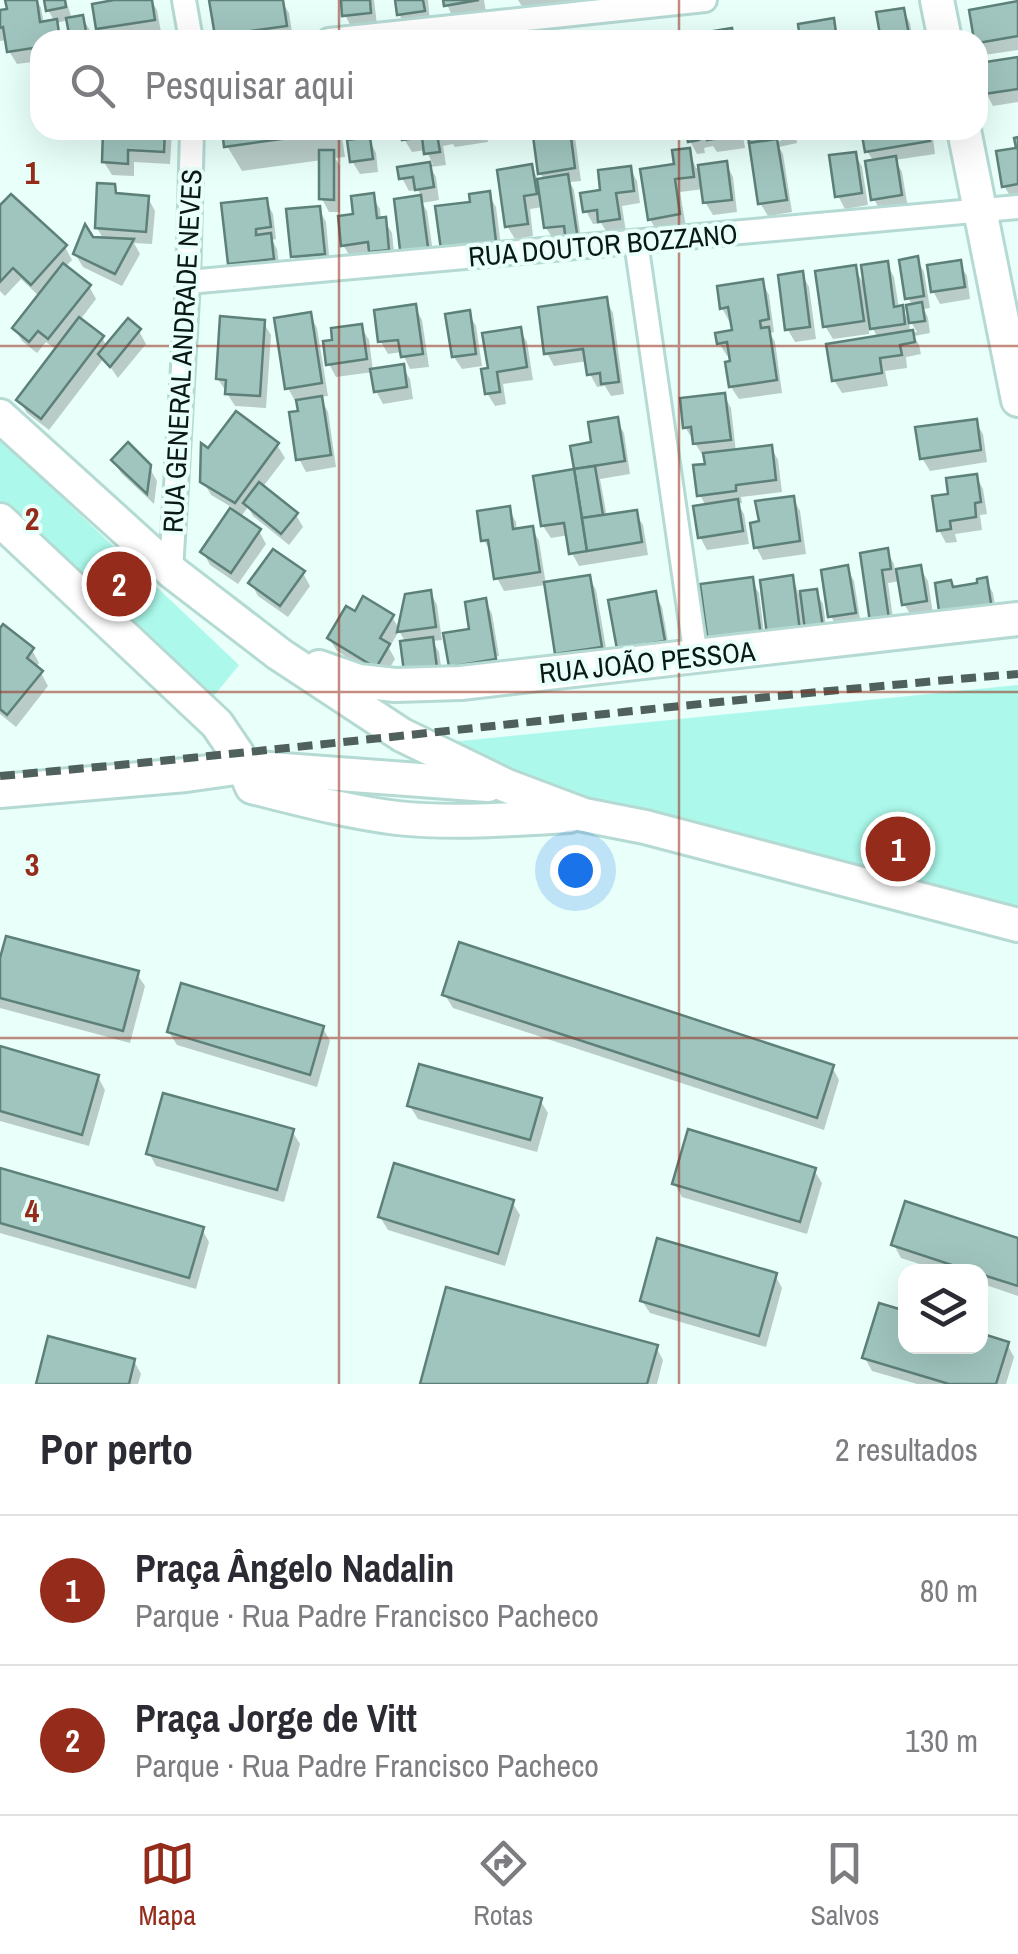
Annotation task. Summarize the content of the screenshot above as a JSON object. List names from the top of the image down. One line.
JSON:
{"streets":{"main road":["RUA JOÃO PESSOA"],"street":["RUA DOUTOR BOZZANO","RUA GENERAL ANDRADE NEVES"]},"crossings":[["RUA DOUTOR BOZZANO","RUA GENERAL ANDRADE NEVES"]],"page":{"search":"Pesquisar aqui","pins":["2","1"],"heading":["Por perto","2 resultados"],"list":[{"mark":"1","name":"Praça Ângelo Nadalin","note":"Parque · Rua Padre Francisco Pacheco","value":"80 m"},{"mark":"2","name":"Praça Jorge de Vitt","note":"Parque · Rua Padre Francisco Pacheco","value":"130 m"}],"nav":["Mapa","Rotas","Salvos"]},"grid":{"rows":["1","2","3","4"]}}
